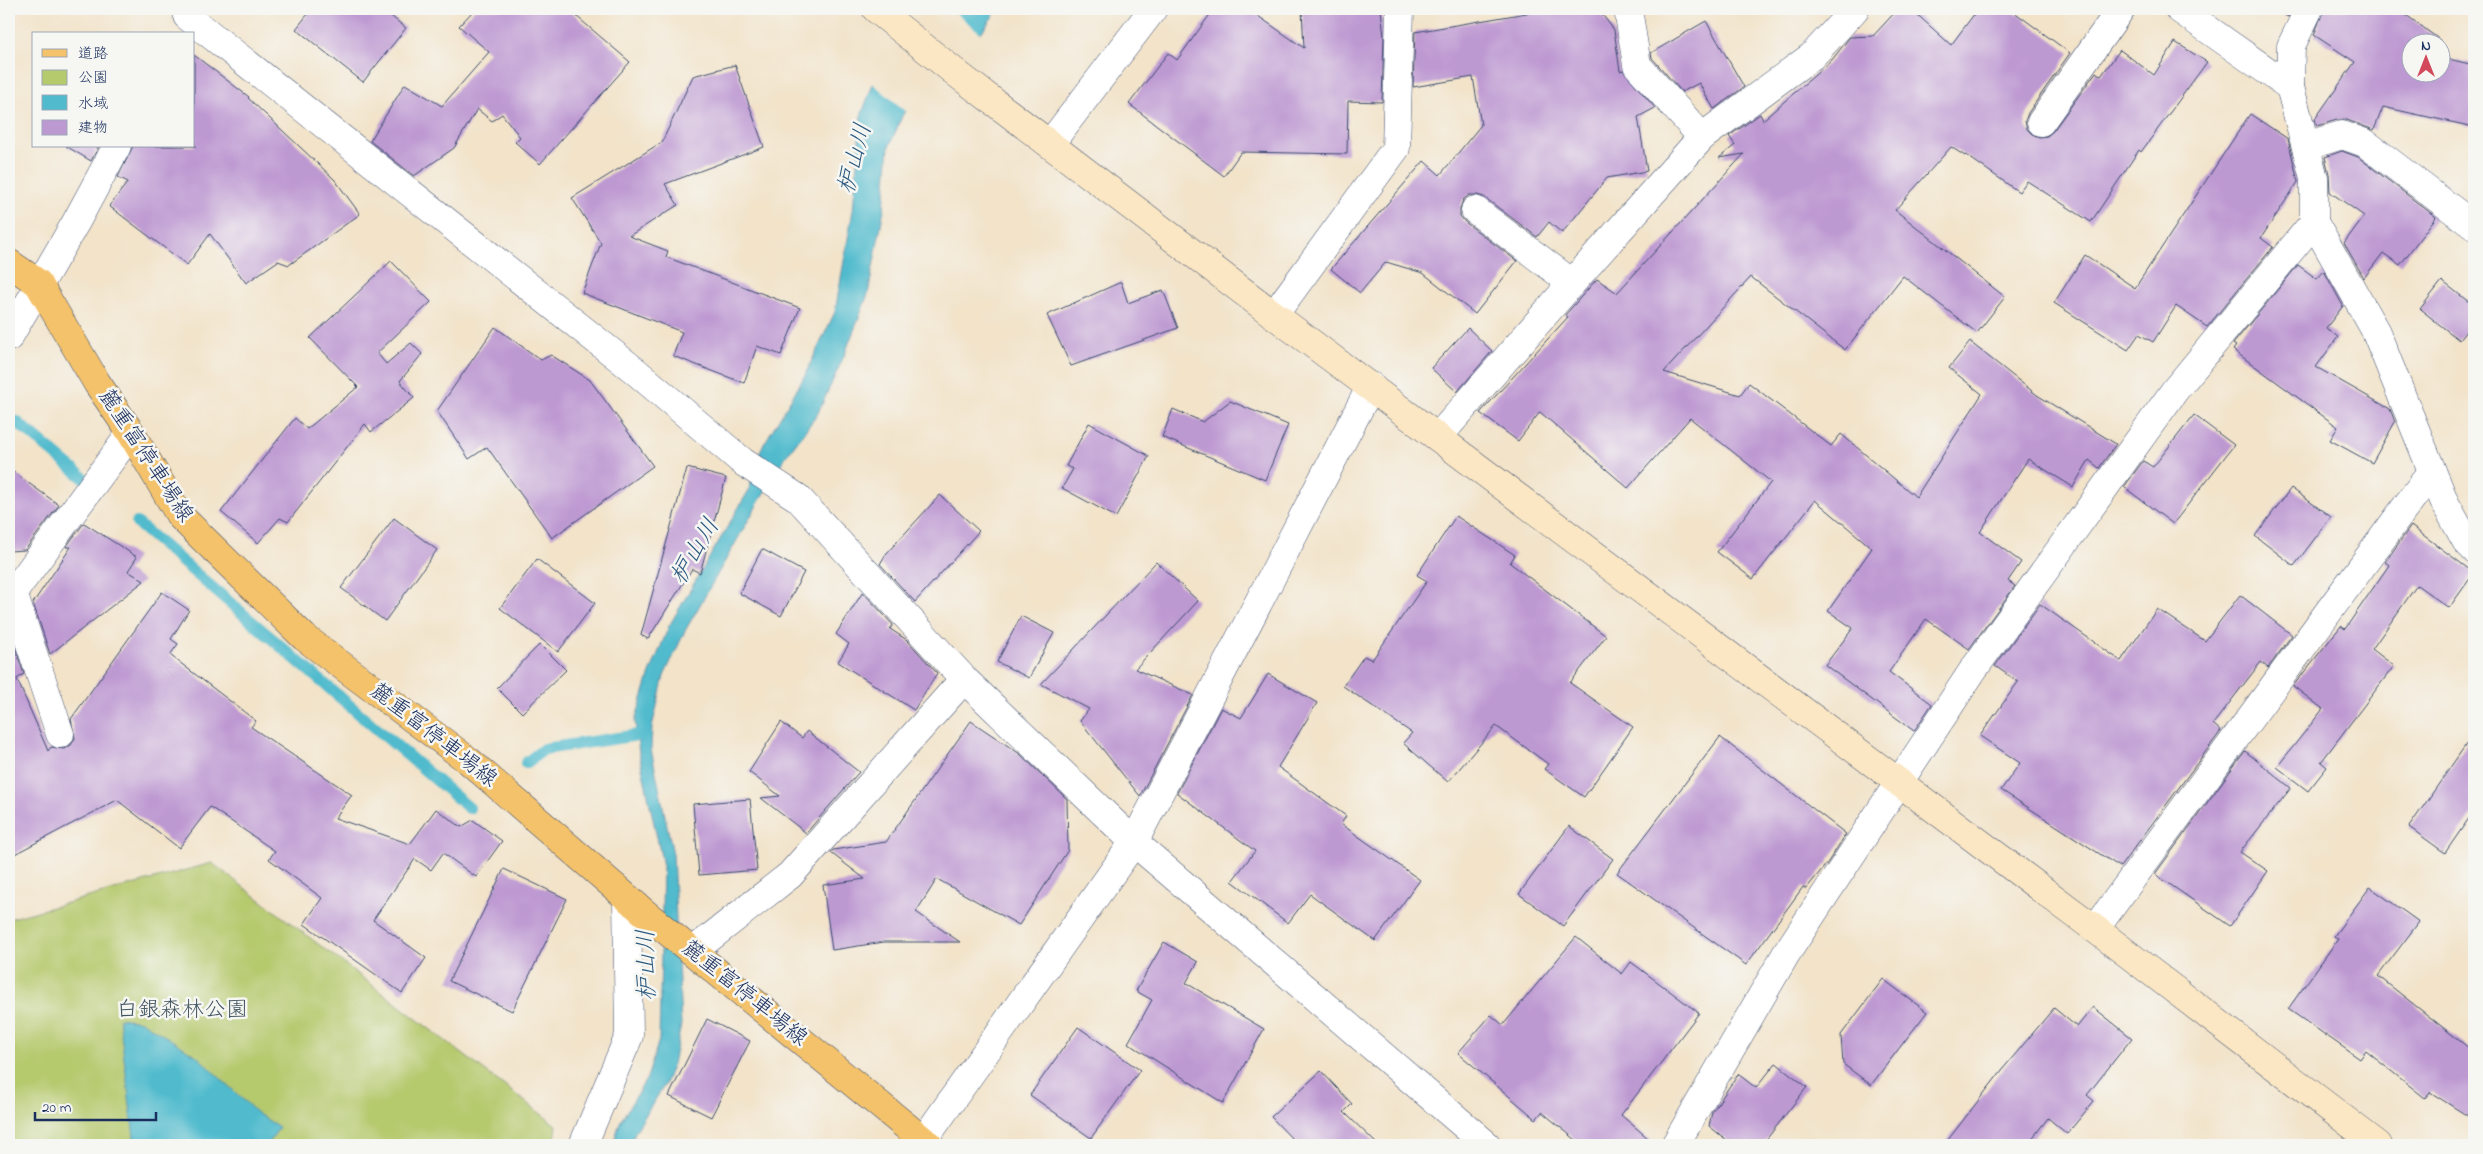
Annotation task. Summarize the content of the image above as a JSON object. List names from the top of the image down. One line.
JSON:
{"streets":{"main road":["麓重富停車場線"]},"water":["枦山川"],"parks":["白銀森林公園"],"legend":["道路","公園","水域","建物"],"scale_bar":"20 m","north":"top"}
